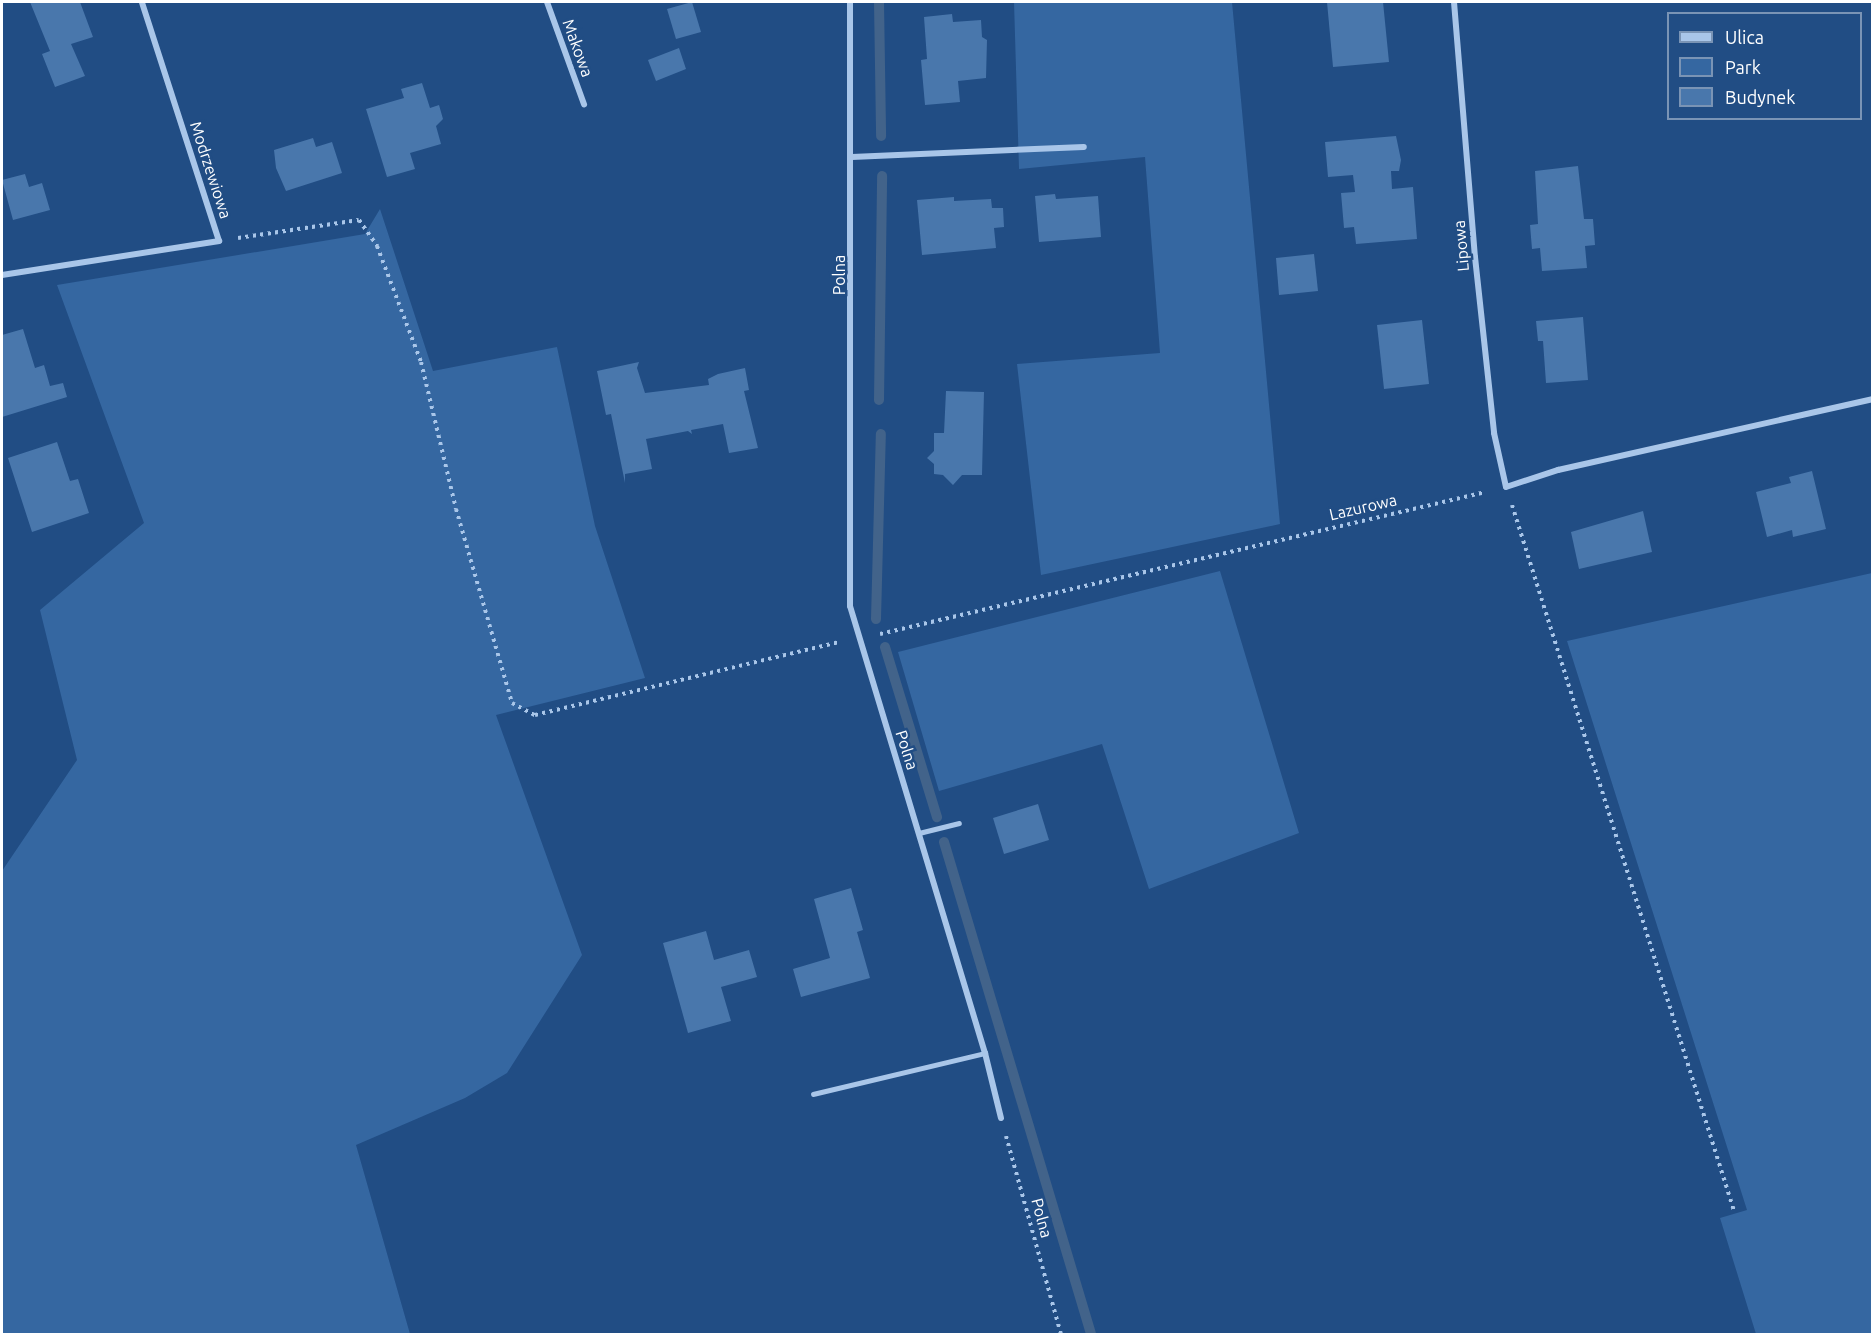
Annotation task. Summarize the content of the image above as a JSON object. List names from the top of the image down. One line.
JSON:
{"streets":{"street":["Makowa","Modrzewiowa","Lipowa","Polna"],"path":["Lazurowa"]},"crossings":[["Modrzewiowa","Lazurowa"],["Lipowa","Lazurowa"],["Polna","Lazurowa"]],"legend":["Ulica","Park","Budynek"]}
